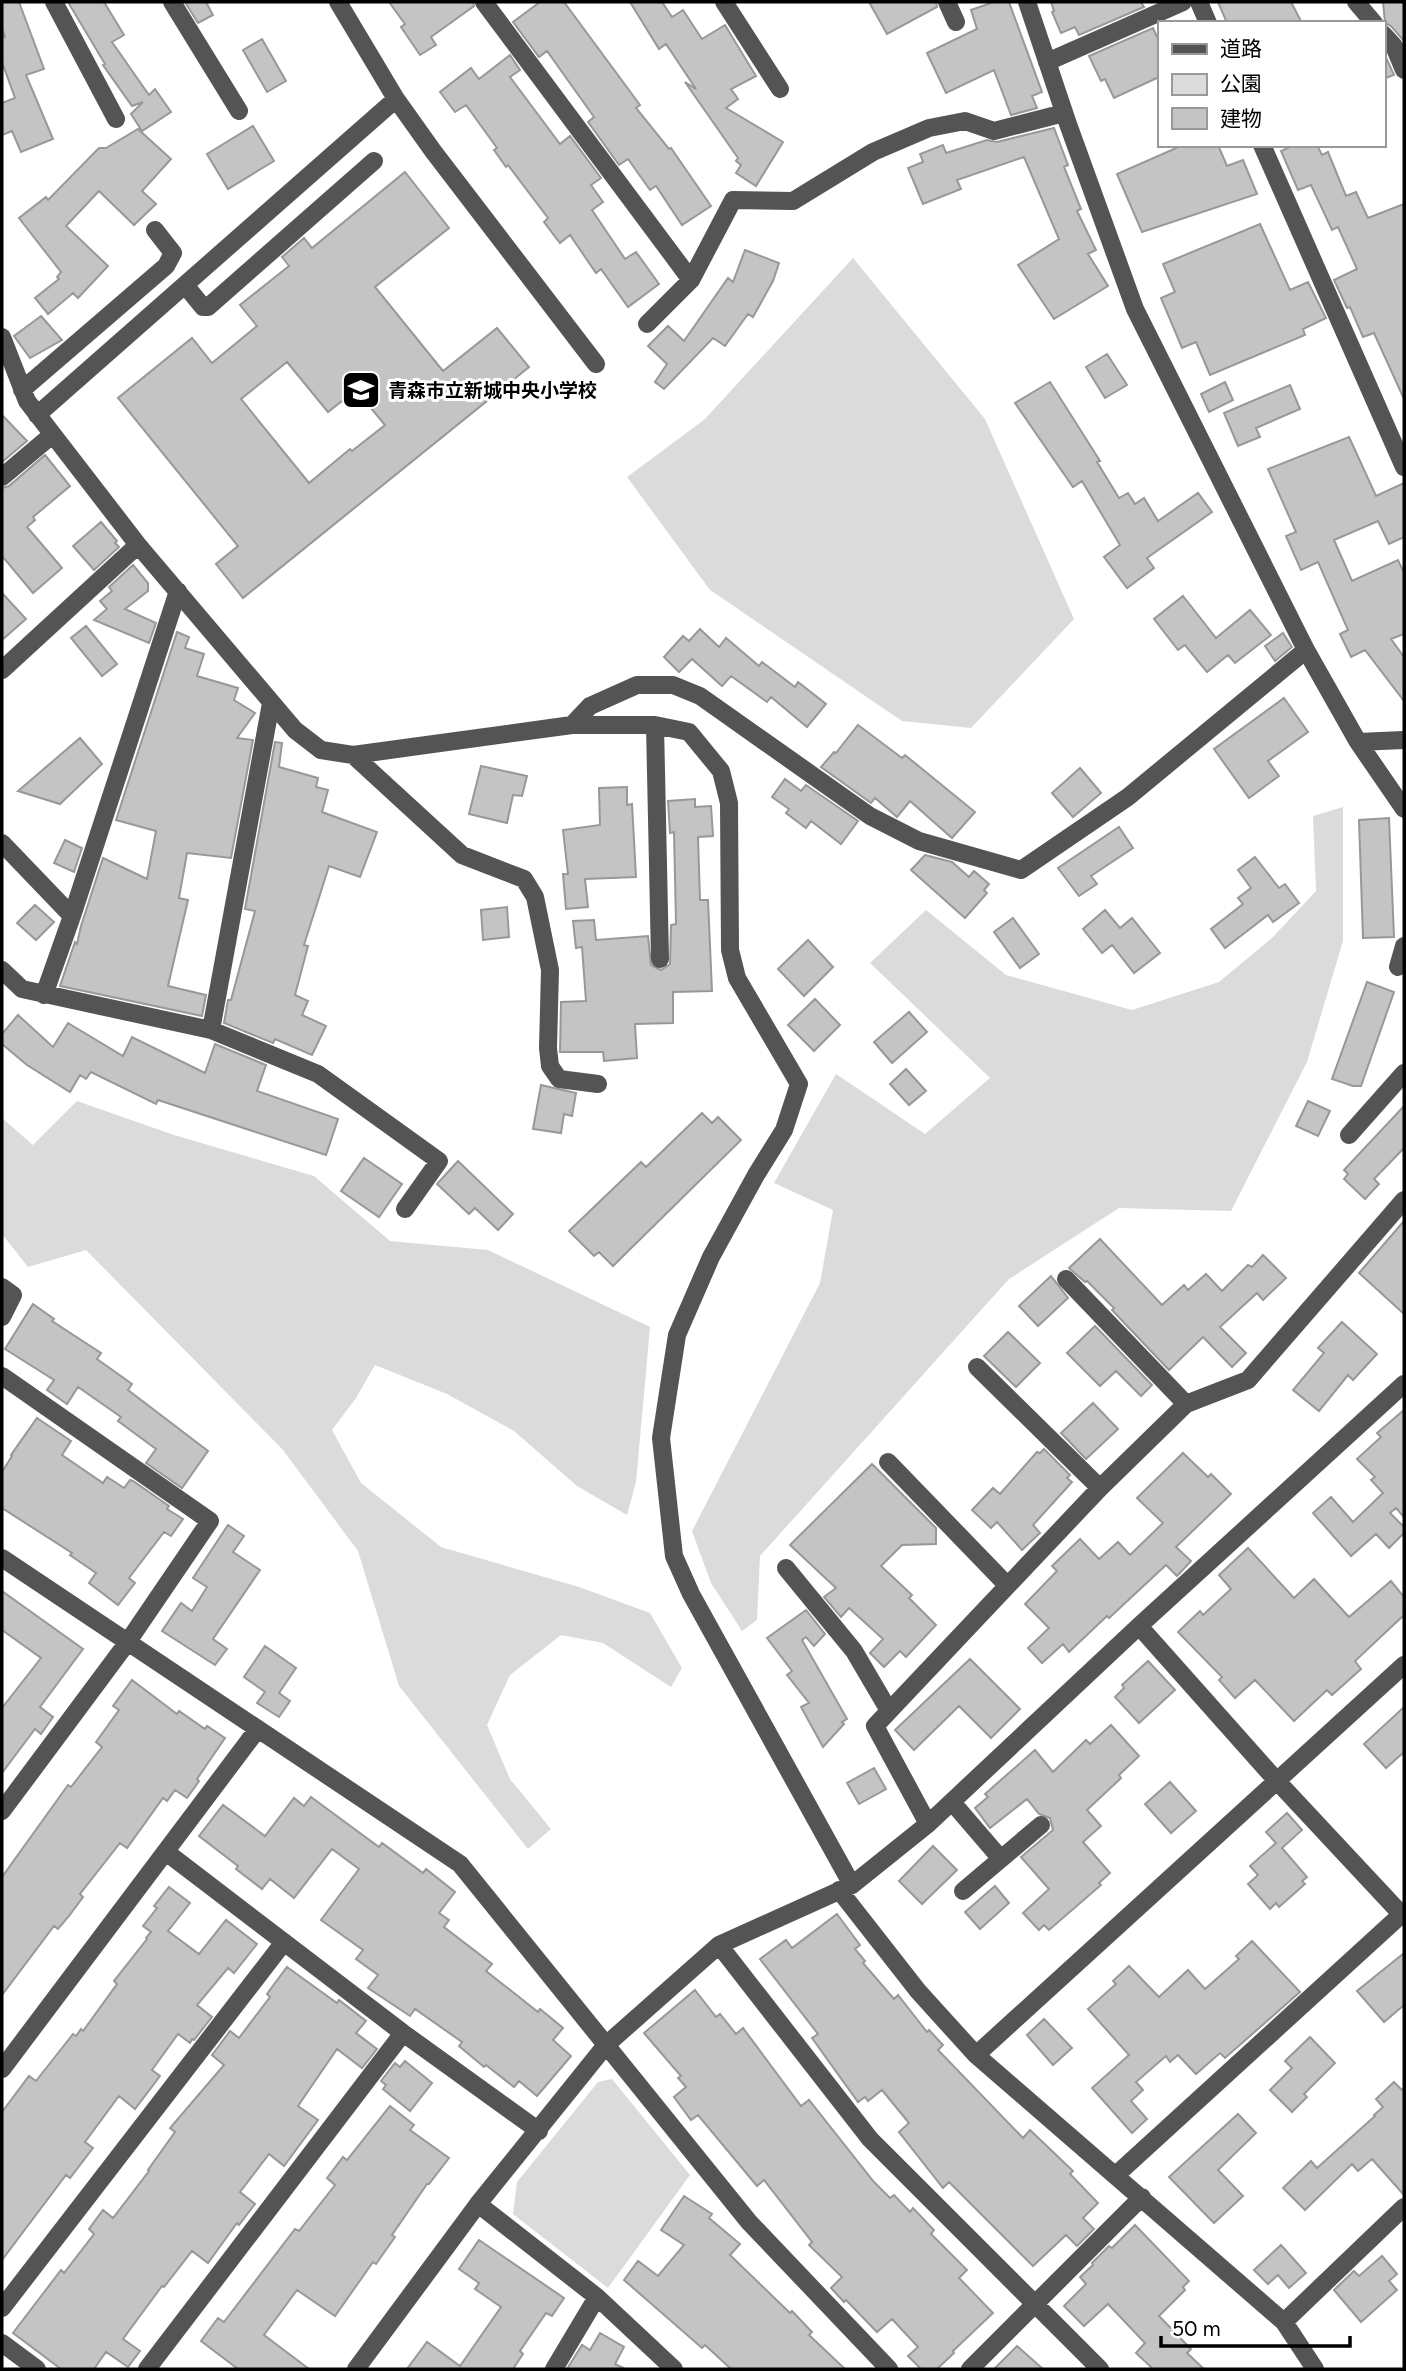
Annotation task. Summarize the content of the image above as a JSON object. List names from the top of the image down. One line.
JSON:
{"places":{"school or university":["青森市立新城中央小学校"]},"legend":["道路","公園","建物"],"scale_bar":"50 m"}
